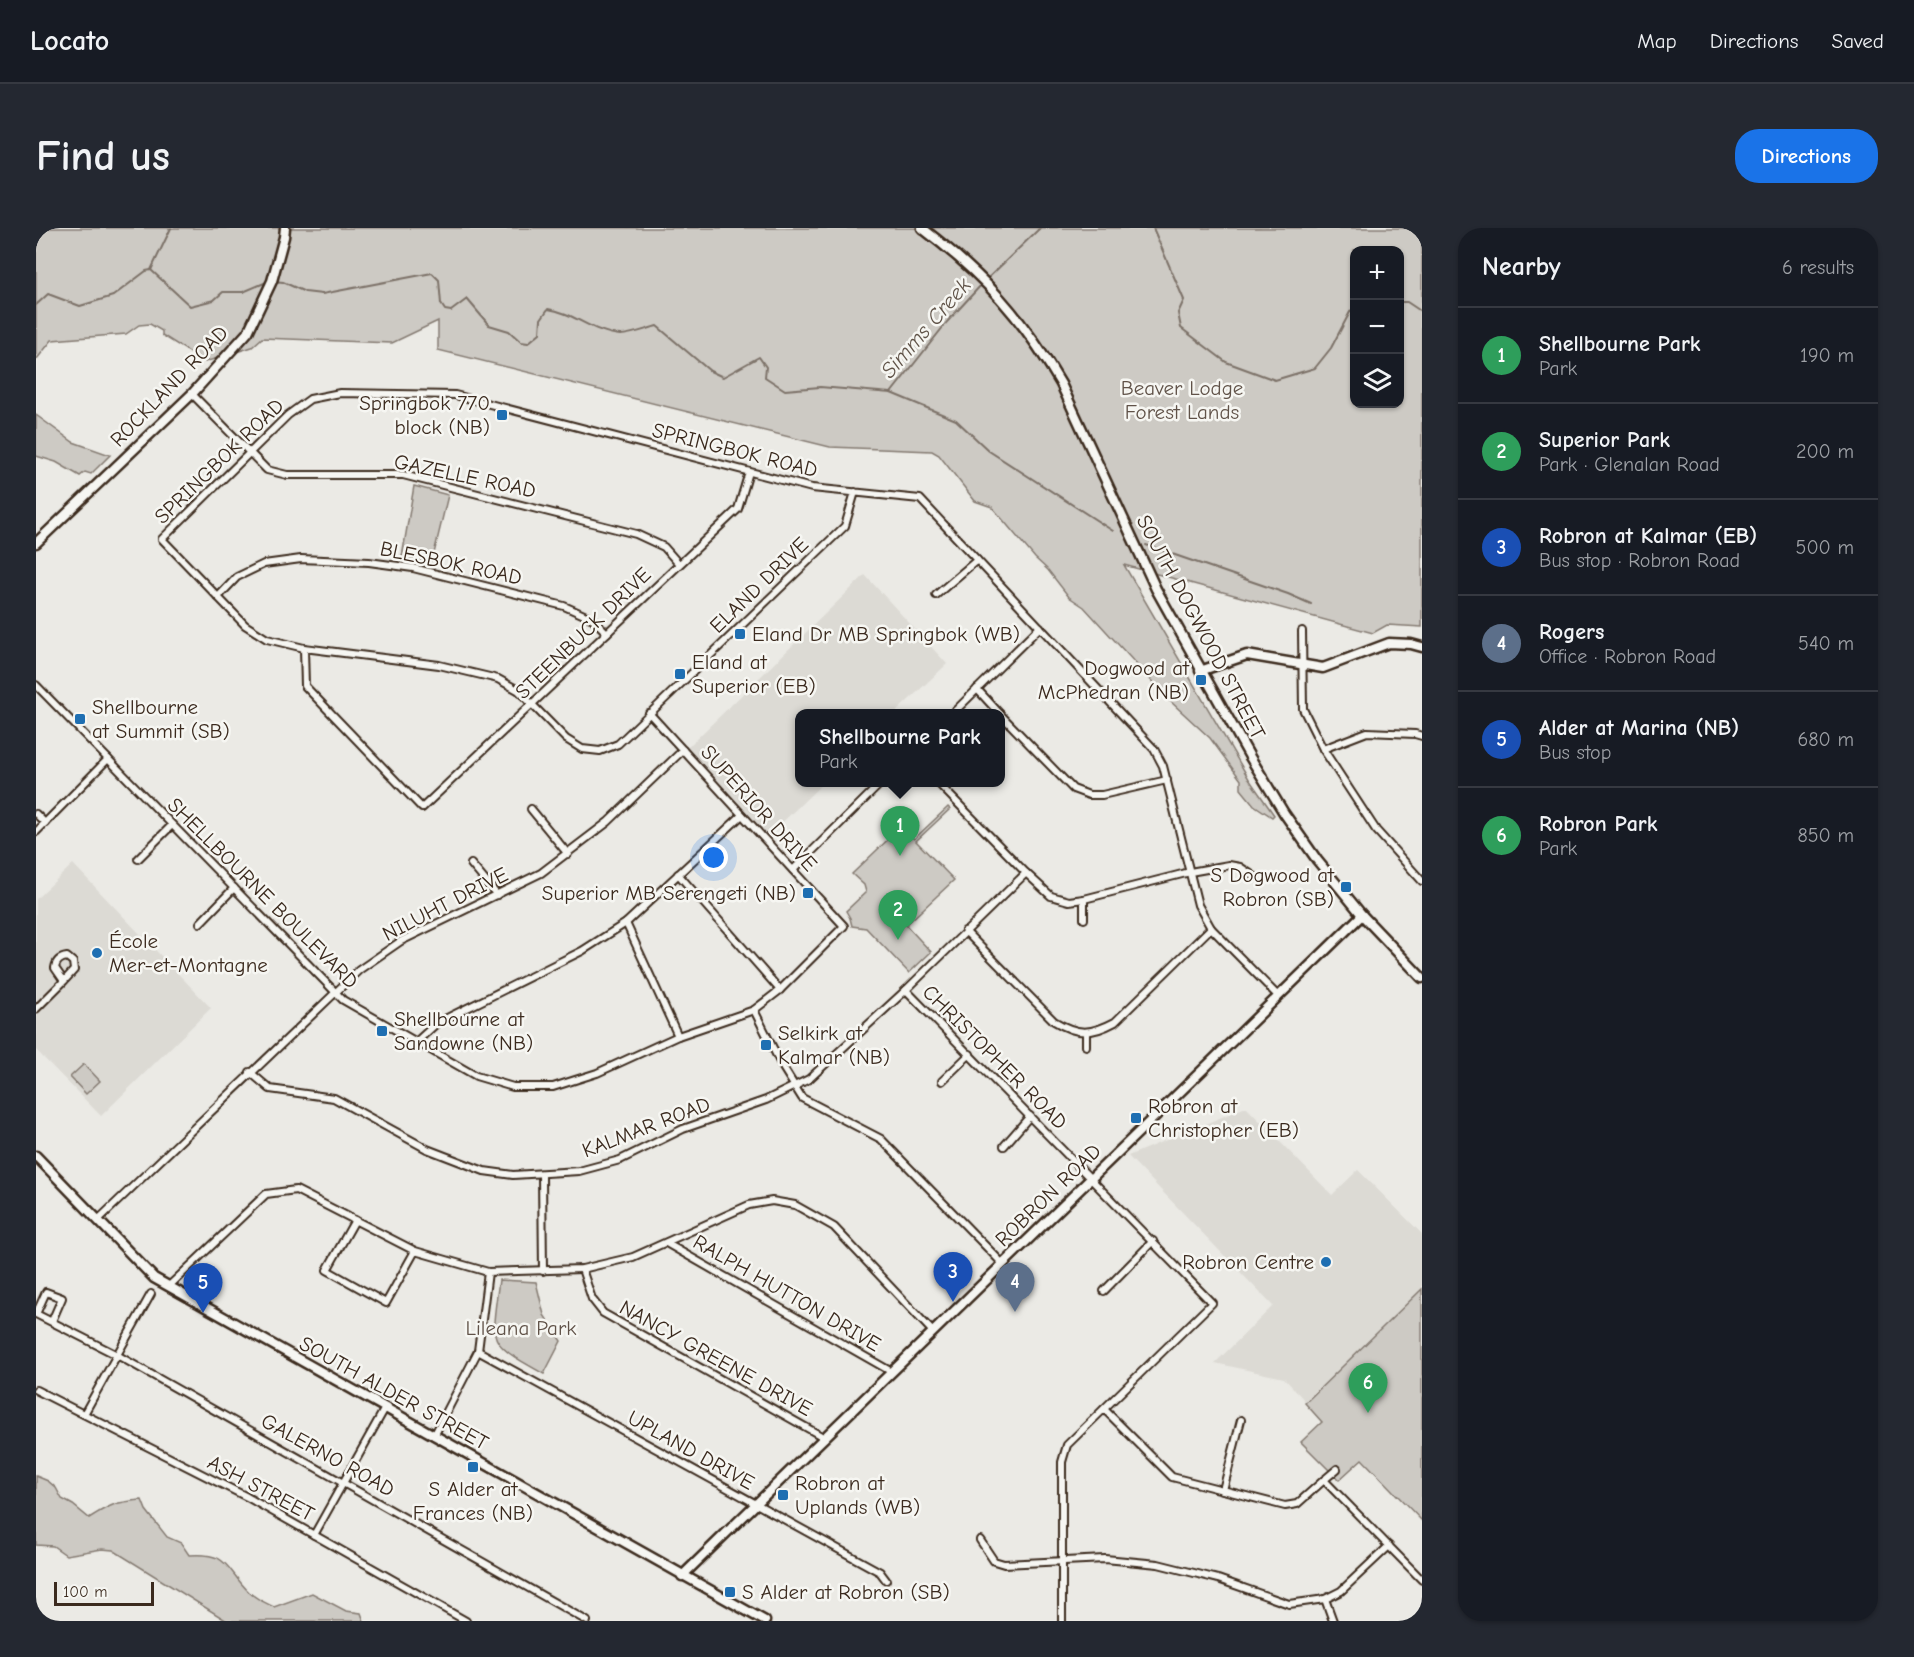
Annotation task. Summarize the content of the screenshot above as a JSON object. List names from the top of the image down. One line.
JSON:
{"streets":{"street":["ROCKLAND ROAD","SPRINGBOK ROAD","GAZELLE ROAD","BLESBOK ROAD","ELAND DRIVE","SOUTH DOGWOOD STREET","STEENBUCK DRIVE","SUPERIOR DRIVE","SHELLBOURNE BOULEVARD","NILUHT DRIVE","CHRISTOPHER ROAD","KALMAR ROAD","ROBRON ROAD","RALPH HUTTON DRIVE","NANCY GREENE DRIVE","SOUTH ALDER STREET","UPLAND DRIVE","GALERNO ROAD","ASH STREET"]},"crossings":[["ROCKLAND ROAD","GAZELLE ROAD"],["SPRINGBOK ROAD","GAZELLE ROAD"],["SPRINGBOK ROAD","BLESBOK ROAD"],["SPRINGBOK ROAD","ELAND DRIVE"],["SPRINGBOK ROAD","STEENBUCK DRIVE"],["SPRINGBOK ROAD","ROBRON ROAD"],["GAZELLE ROAD","STEENBUCK DRIVE"],["BLESBOK ROAD","STEENBUCK DRIVE"],["ELAND DRIVE","STEENBUCK DRIVE"],["ELAND DRIVE","SUPERIOR DRIVE"],["SOUTH DOGWOOD STREET","ROBRON ROAD"],["SUPERIOR DRIVE","SHELLBOURNE BOULEVARD"],["SUPERIOR DRIVE","NILUHT DRIVE"],["SHELLBOURNE BOULEVARD","NILUHT DRIVE"],["NILUHT DRIVE","KALMAR ROAD"],["NILUHT DRIVE","SOUTH ALDER STREET"],["CHRISTOPHER ROAD","KALMAR ROAD"],["CHRISTOPHER ROAD","ROBRON ROAD"],["ROBRON ROAD","RALPH HUTTON DRIVE"],["ROBRON ROAD","NANCY GREENE DRIVE"],["ROBRON ROAD","SOUTH ALDER STREET"],["ROBRON ROAD","UPLAND DRIVE"]],"water":["Simms Creek"],"parks":["Beaver Lodge Forest Lands","Lileana Park"],"places":{"transit":["Springbok 770 block (NB)","Eland Dr MB Springbok (WB)","Eland at Superior (EB)","Dogwood at McPhedran (NB)","Shellbourne at Summit (SB)","S Dogwood at Robron (SB)","Superior MB Serengeti (NB)","Shellbourne at Sandowne (NB)","Selkirk at Kalmar (NB)","Robron at Christopher (EB)","S Alder at Frances (NB)","Robron at Uplands (WB)","S Alder at Robron (SB)"],"other":["École Mer-et-Montagne","Robron Centre"]},"scale_bar":"100 m","page":{"header":"Locato","nav":["Map","Directions","Saved"],"buttons":"Directions","title":"Find us","heading":["Nearby","6 results"],"map_buttons":["+","−"],"list":[{"mark":"1","name":"Shellbourne Park","note":"Park","value":"190 m"},{"mark":"2","name":"Superior Park","note":"Park · Glenalan Road","value":"200 m"},{"mark":"3","name":"Robron at Kalmar (EB)","note":"Bus stop · Robron Road","value":"500 m"},{"mark":"4","name":"Rogers","note":"Office · Robron Road","value":"540 m"},{"mark":"5","name":"Alder at Marina (NB)","note":"Bus stop","value":"680 m"},{"mark":"6","name":"Robron Park","note":"Park","value":"850 m"}],"popup":["Shellbourne Park","Park"],"pins":["1","2","3","4","5","6"],"scale":"100 m"}}
